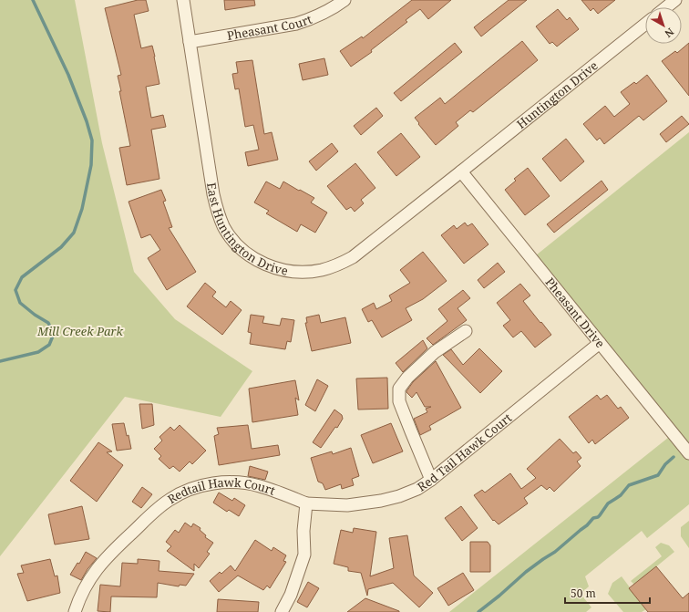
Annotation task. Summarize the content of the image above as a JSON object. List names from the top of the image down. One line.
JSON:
{"streets":{"street":["Pheasant Court","Huntington Drive","East Huntington Drive","Pheasant Drive","Red Tail Hawk Court","Redtail Hawk Court"]},"crossings":[["Pheasant Court","East Huntington Drive"],["Huntington Drive","East Huntington Drive"],["Huntington Drive","Pheasant Drive"],["East Huntington Drive","Pheasant Drive"],["Pheasant Drive","Red Tail Hawk Court"],["Red Tail Hawk Court","Redtail Hawk Court"]],"parks":["Mill Creek Park"],"scale_bar":"50 m","north":"bottom right"}
